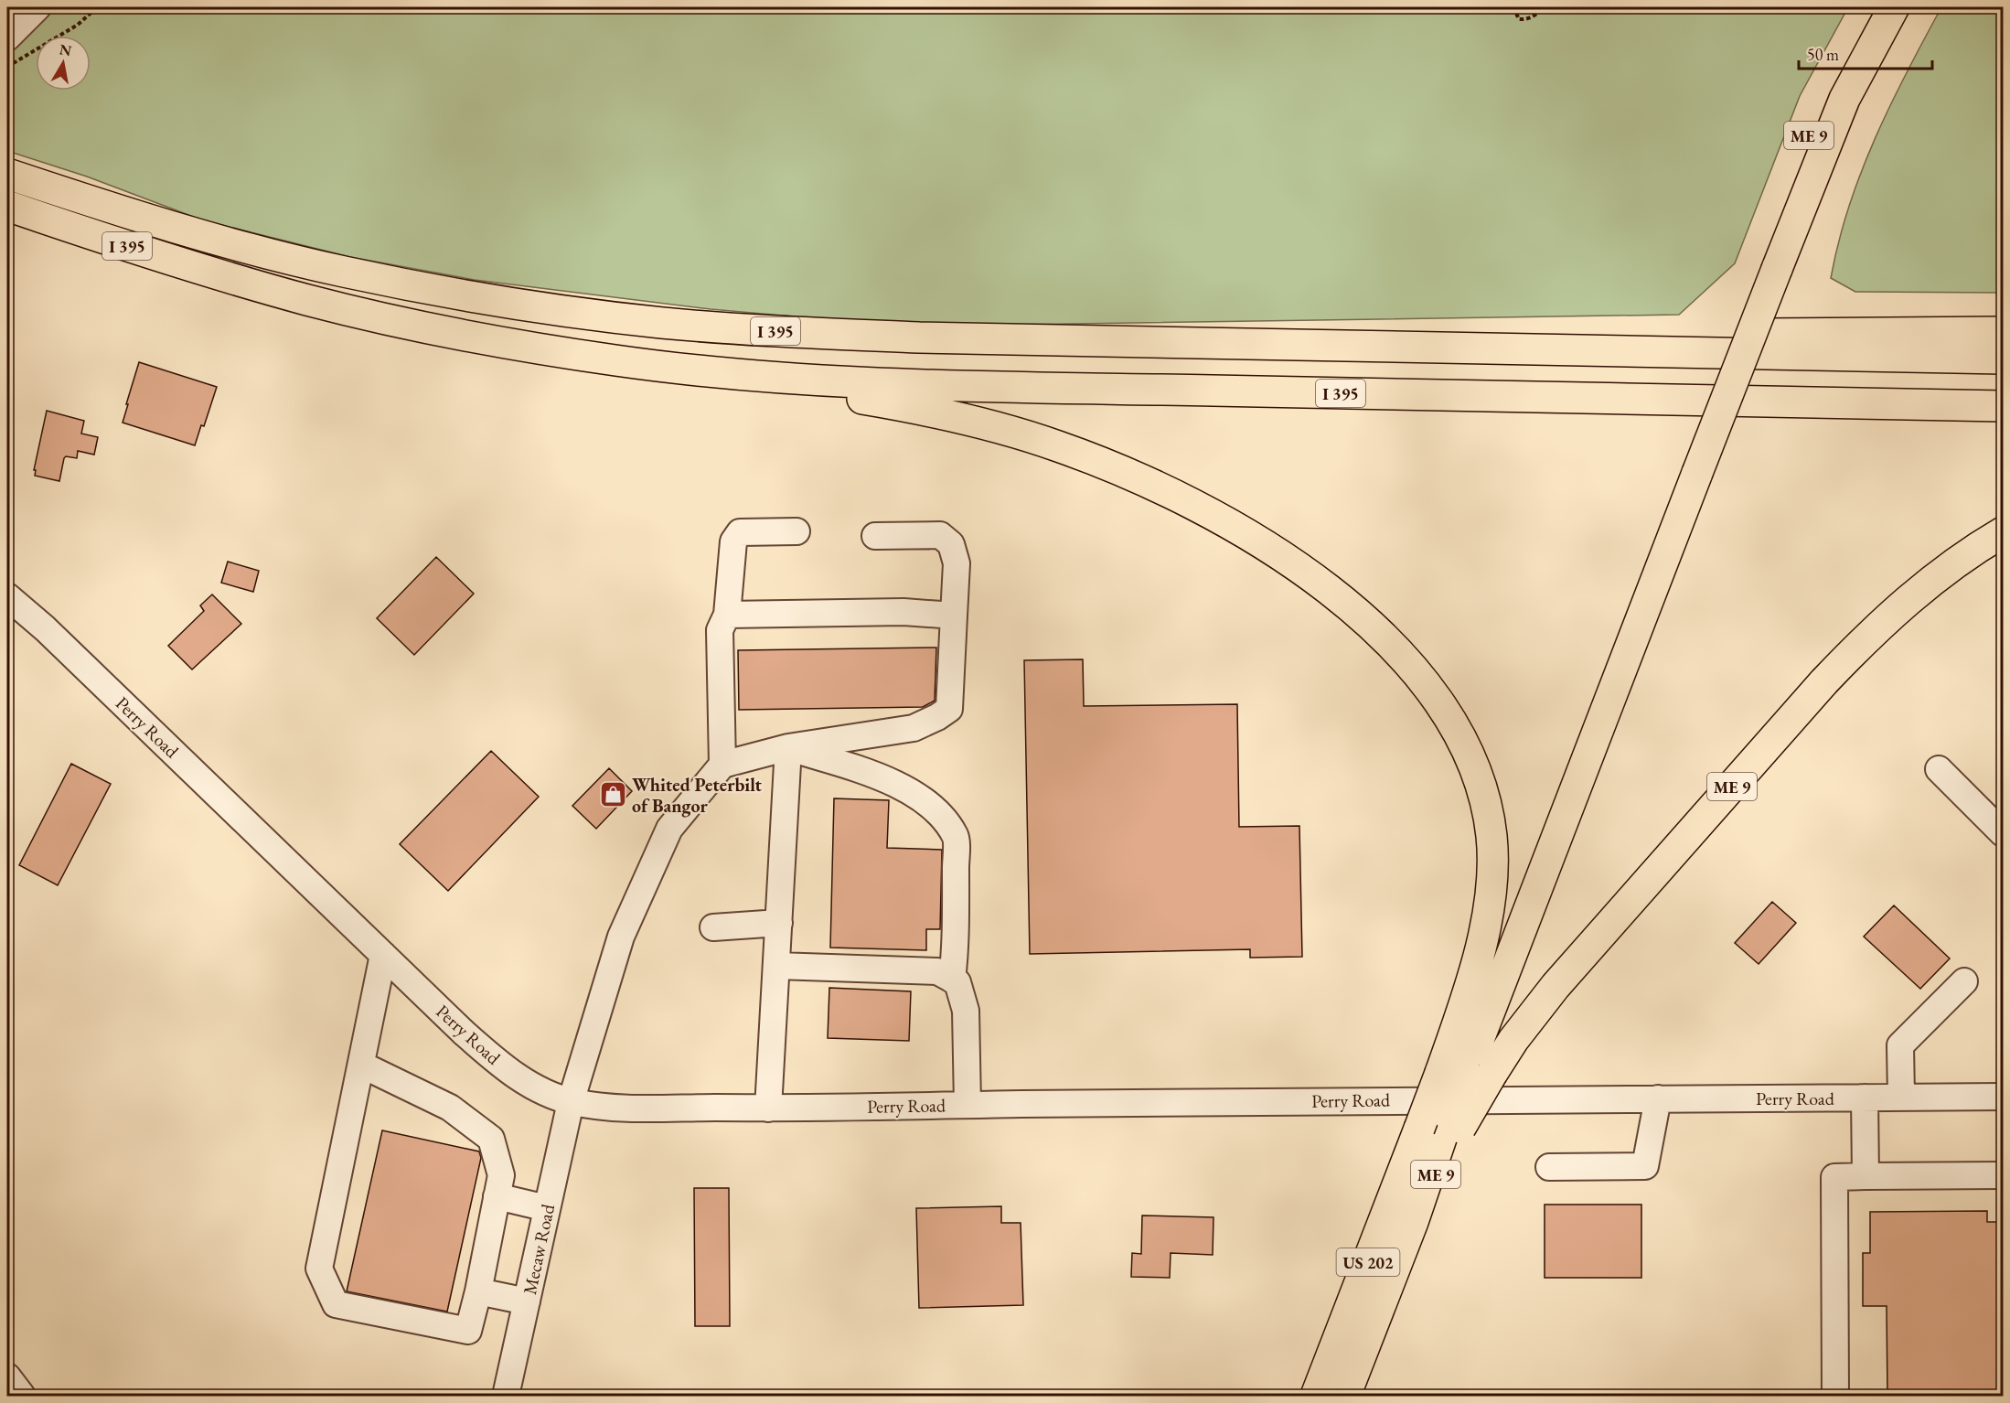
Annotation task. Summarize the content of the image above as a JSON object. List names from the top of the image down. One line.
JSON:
{"streets":{"highway":["ME 9","I 395","US 202"],"street":["Perry Road","Mecaw Road"]},"crossings":[["ME 9","US 202"],["Perry Road","Mecaw Road"]],"places":{"shop":["Whited Peterbilt of Bangor"]},"scale_bar":"50 m","north":"top"}
